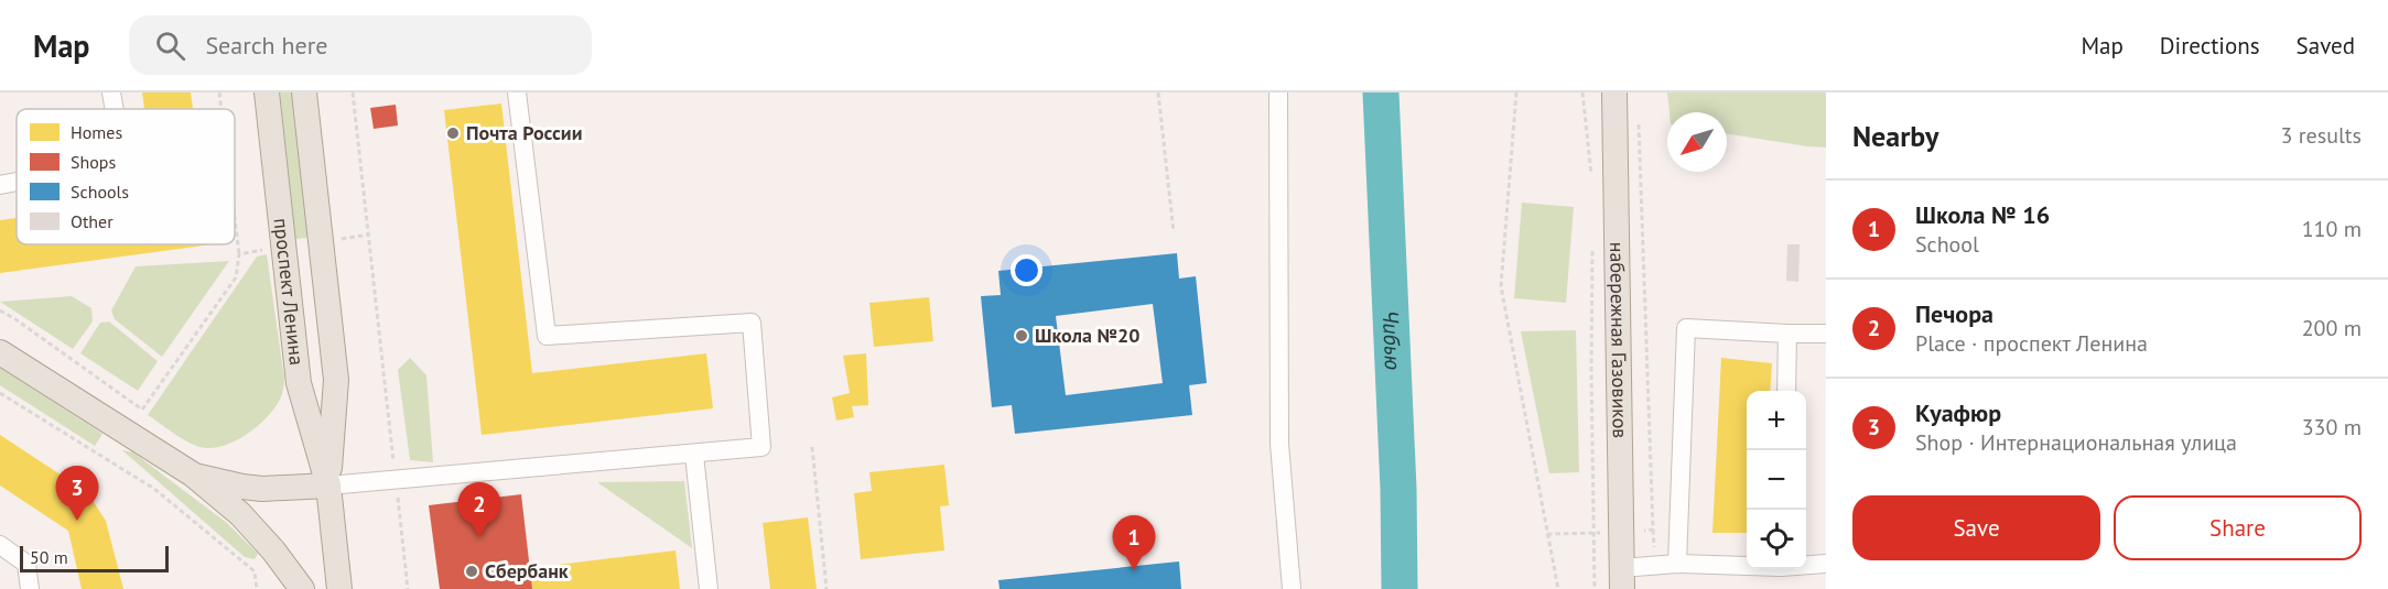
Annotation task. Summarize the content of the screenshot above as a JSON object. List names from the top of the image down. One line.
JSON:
{"streets":{"main road":["проспект Ленина","набережная Газовиков"]},"water":["Чибью"],"places":["Почта России","Школа №20","Сбербанк"],"legend":["Homes","Shops","Schools","Other"],"scale_bar":"50 m","north":"bottom left","page":{"header":"Map","search":"Search here","nav":["Map","Directions","Saved"],"heading":["Nearby","3 results"],"list":[{"mark":"1","name":"Школа № 16","note":"School","value":"110 m"},{"mark":"2","name":"Печора","note":"Place · проспект Ленина","value":"200 m"},{"mark":"3","name":"Куафюр","note":"Shop · Интернациональная улица","value":"330 m"}],"map_buttons":["+","−"],"pins":["3","2","1"],"buttons":["Save","Share"],"scale":"50 m"}}
